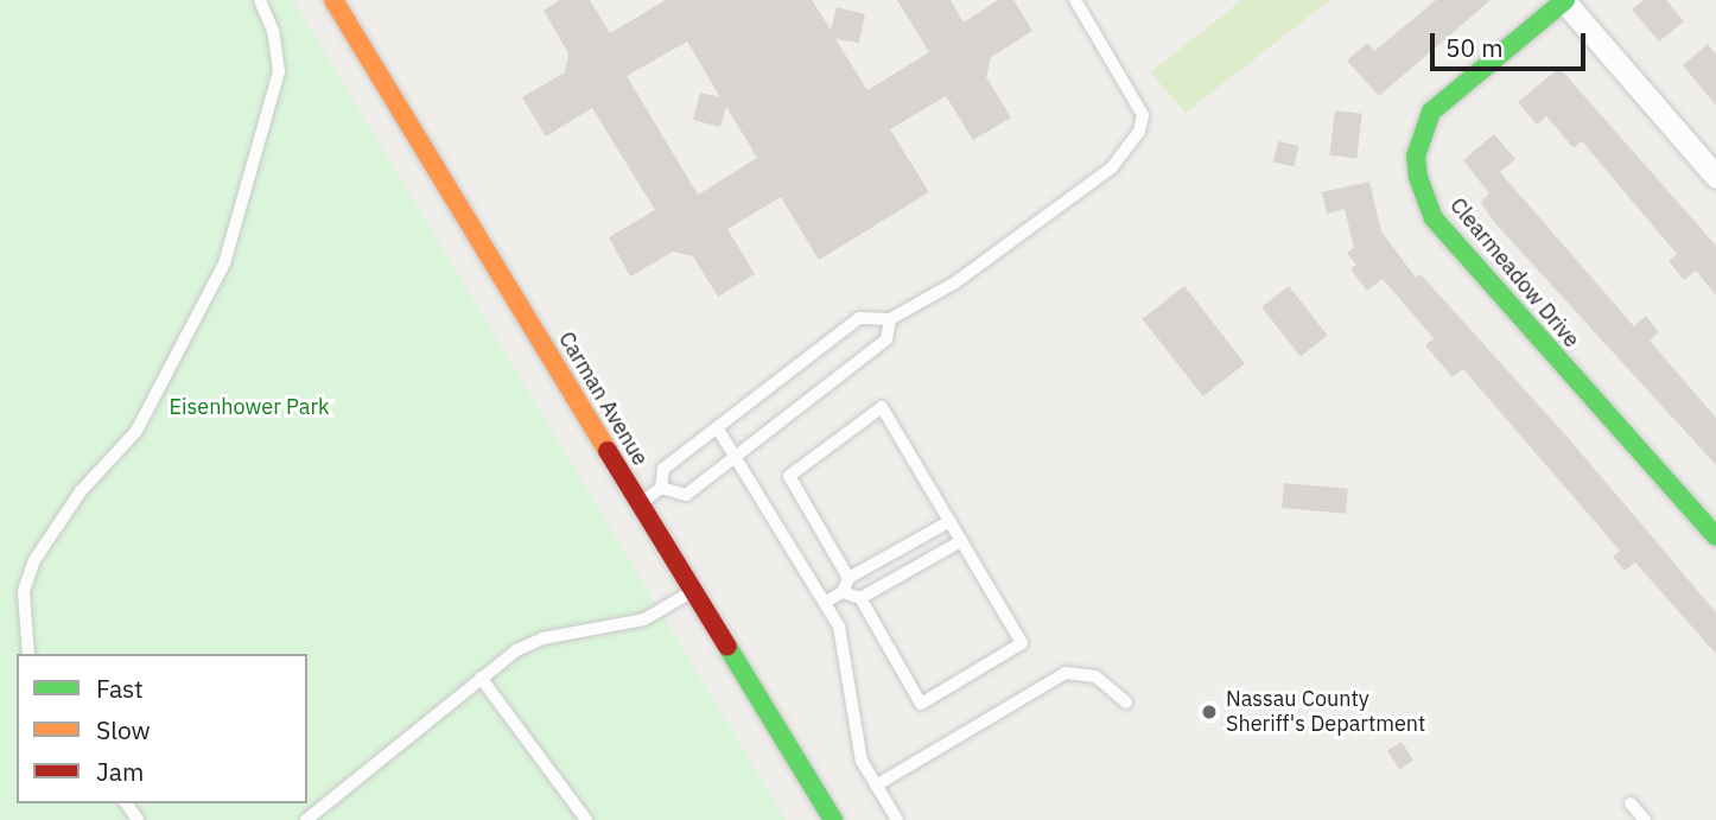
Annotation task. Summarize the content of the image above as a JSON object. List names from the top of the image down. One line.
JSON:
{"streets":{"main road":["Clearmeadow Drive","Carman Avenue"]},"parks":["Eisenhower Park"],"places":["Nassau County Sheriff's Department"],"legend":["Fast","Slow","Jam"],"scale_bar":"50 m"}
